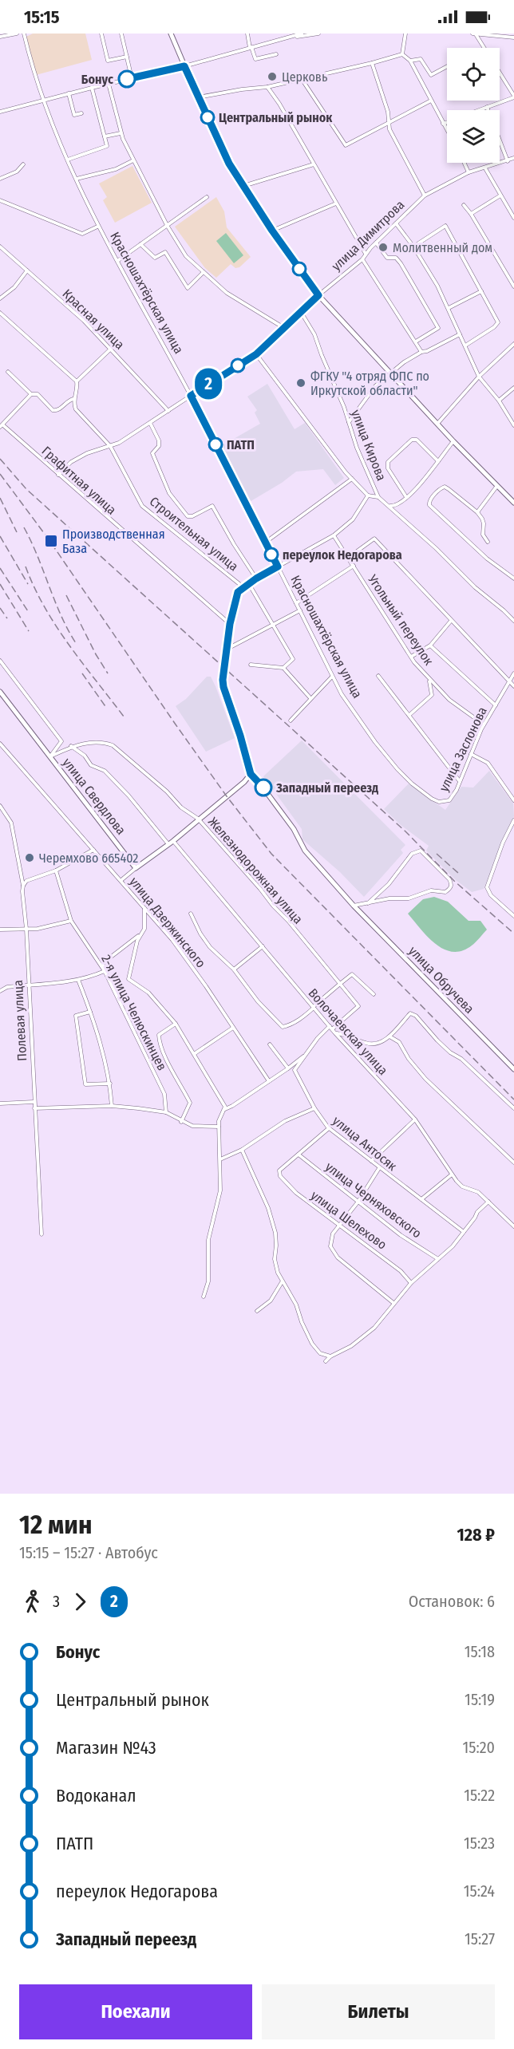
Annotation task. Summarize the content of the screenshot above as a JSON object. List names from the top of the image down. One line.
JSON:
{"streets":{"street":["улица Димитрова","Красношахтёрская улица","Красная улица","улица Кирова","Графитная улица","Строительная улица","Угольный переулок","улица Заслонова","улица Свердлова","Железнодорожная улица","улица Дзержинского","улица Обручева","2-я улица Челюскинцев","Полевая улица","Волочаевская улица","улица Антосяк","улица Черняховского","улица Шелехово"]},"crossings":[["улица Димитрова","Красношахтёрская улица"],["улица Димитрова","Красная улица"],["улица Димитрова","улица Кирова"],["улица Димитрова","Графитная улица"],["улица Димитрова","Строительная улица"],["Красношахтёрская улица","улица Заслонова"],["Угольный переулок","улица Заслонова"],["улица Свердлова","Железнодорожная улица"],["Железнодорожная улица","Волочаевская улица"],["Волочаевская улица","улица Антосяк"],["улица Черняховского","улица Шелехово"]],"places":{"other":["Церковь","Бонус","Центральный рынок","Молитвенный дом","ФГКУ \"4 отряд ФПС по Иркутской области\"","ПАТП","переулок Недогарова","Западный переезд","Черемхово 665402"],"transit":["Производственная База"]},"lines":["bus line 2"],"page":{"status":"15:15","on_map":"2","heading":["12 мин","15:15 – 15:27 · Автобус","128 ₽"],"legs":["3","2","Остановок: 6"],"list":[{"name":"Бонус","value":"15:18"},{"name":"Центральный рынок","value":"15:19"},{"name":"Магазин №43","value":"15:20"},{"name":"Водоканал","value":"15:22"},{"name":"ПАТП","value":"15:23"},{"name":"переулок Недогарова","value":"15:24"},{"name":"Западный переезд","value":"15:27"}],"buttons":["Поехали","Билеты"]}}
